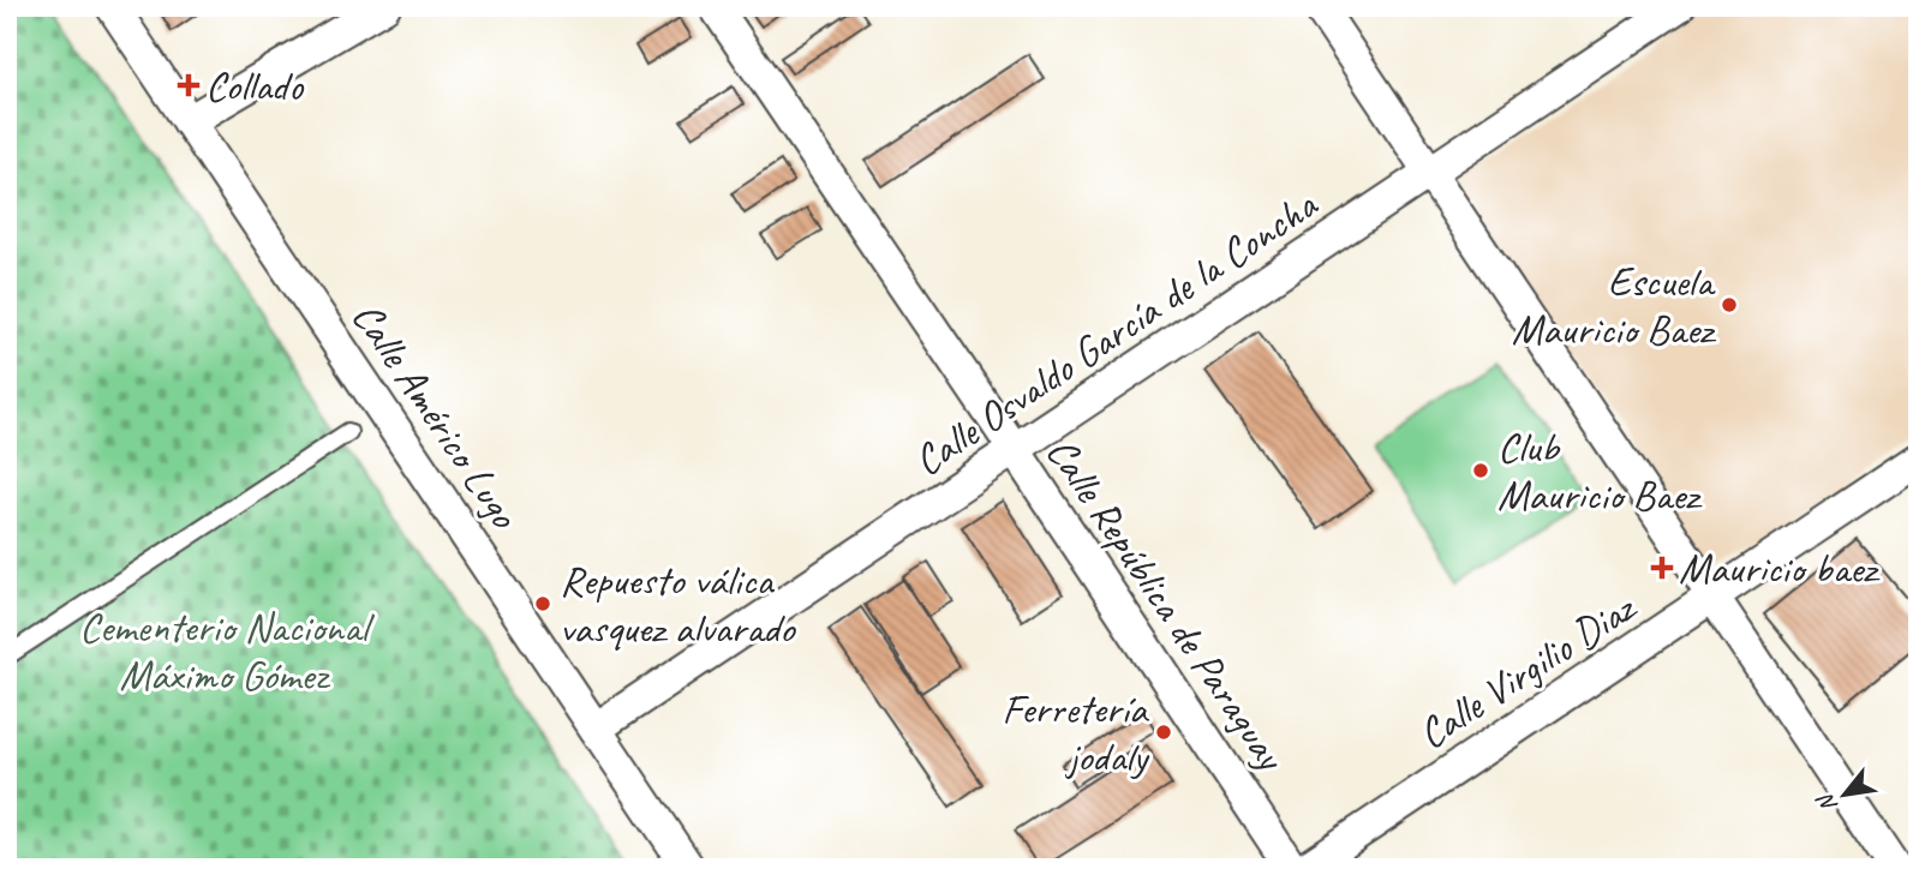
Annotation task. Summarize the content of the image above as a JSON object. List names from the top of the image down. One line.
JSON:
{"streets":{"street":["Calle Osvaldo García de la Concha","Calle Américo Lugo","Calle República de Paraguay","Calle Virgilio Diaz"]},"crossings":[["Calle Osvaldo García de la Concha","Calle Américo Lugo"],["Calle Osvaldo García de la Concha","Calle República de Paraguay"]],"parks":["Cementerio Nacional Máximo Gómez"],"places":{"health":["Collado","Mauricio baez"],"other":["Escuela Mauricio Baez","Club Mauricio Baez","Repuesto válica vasquez alvarado","Ferretería jodaly"]},"north":"bottom left"}
